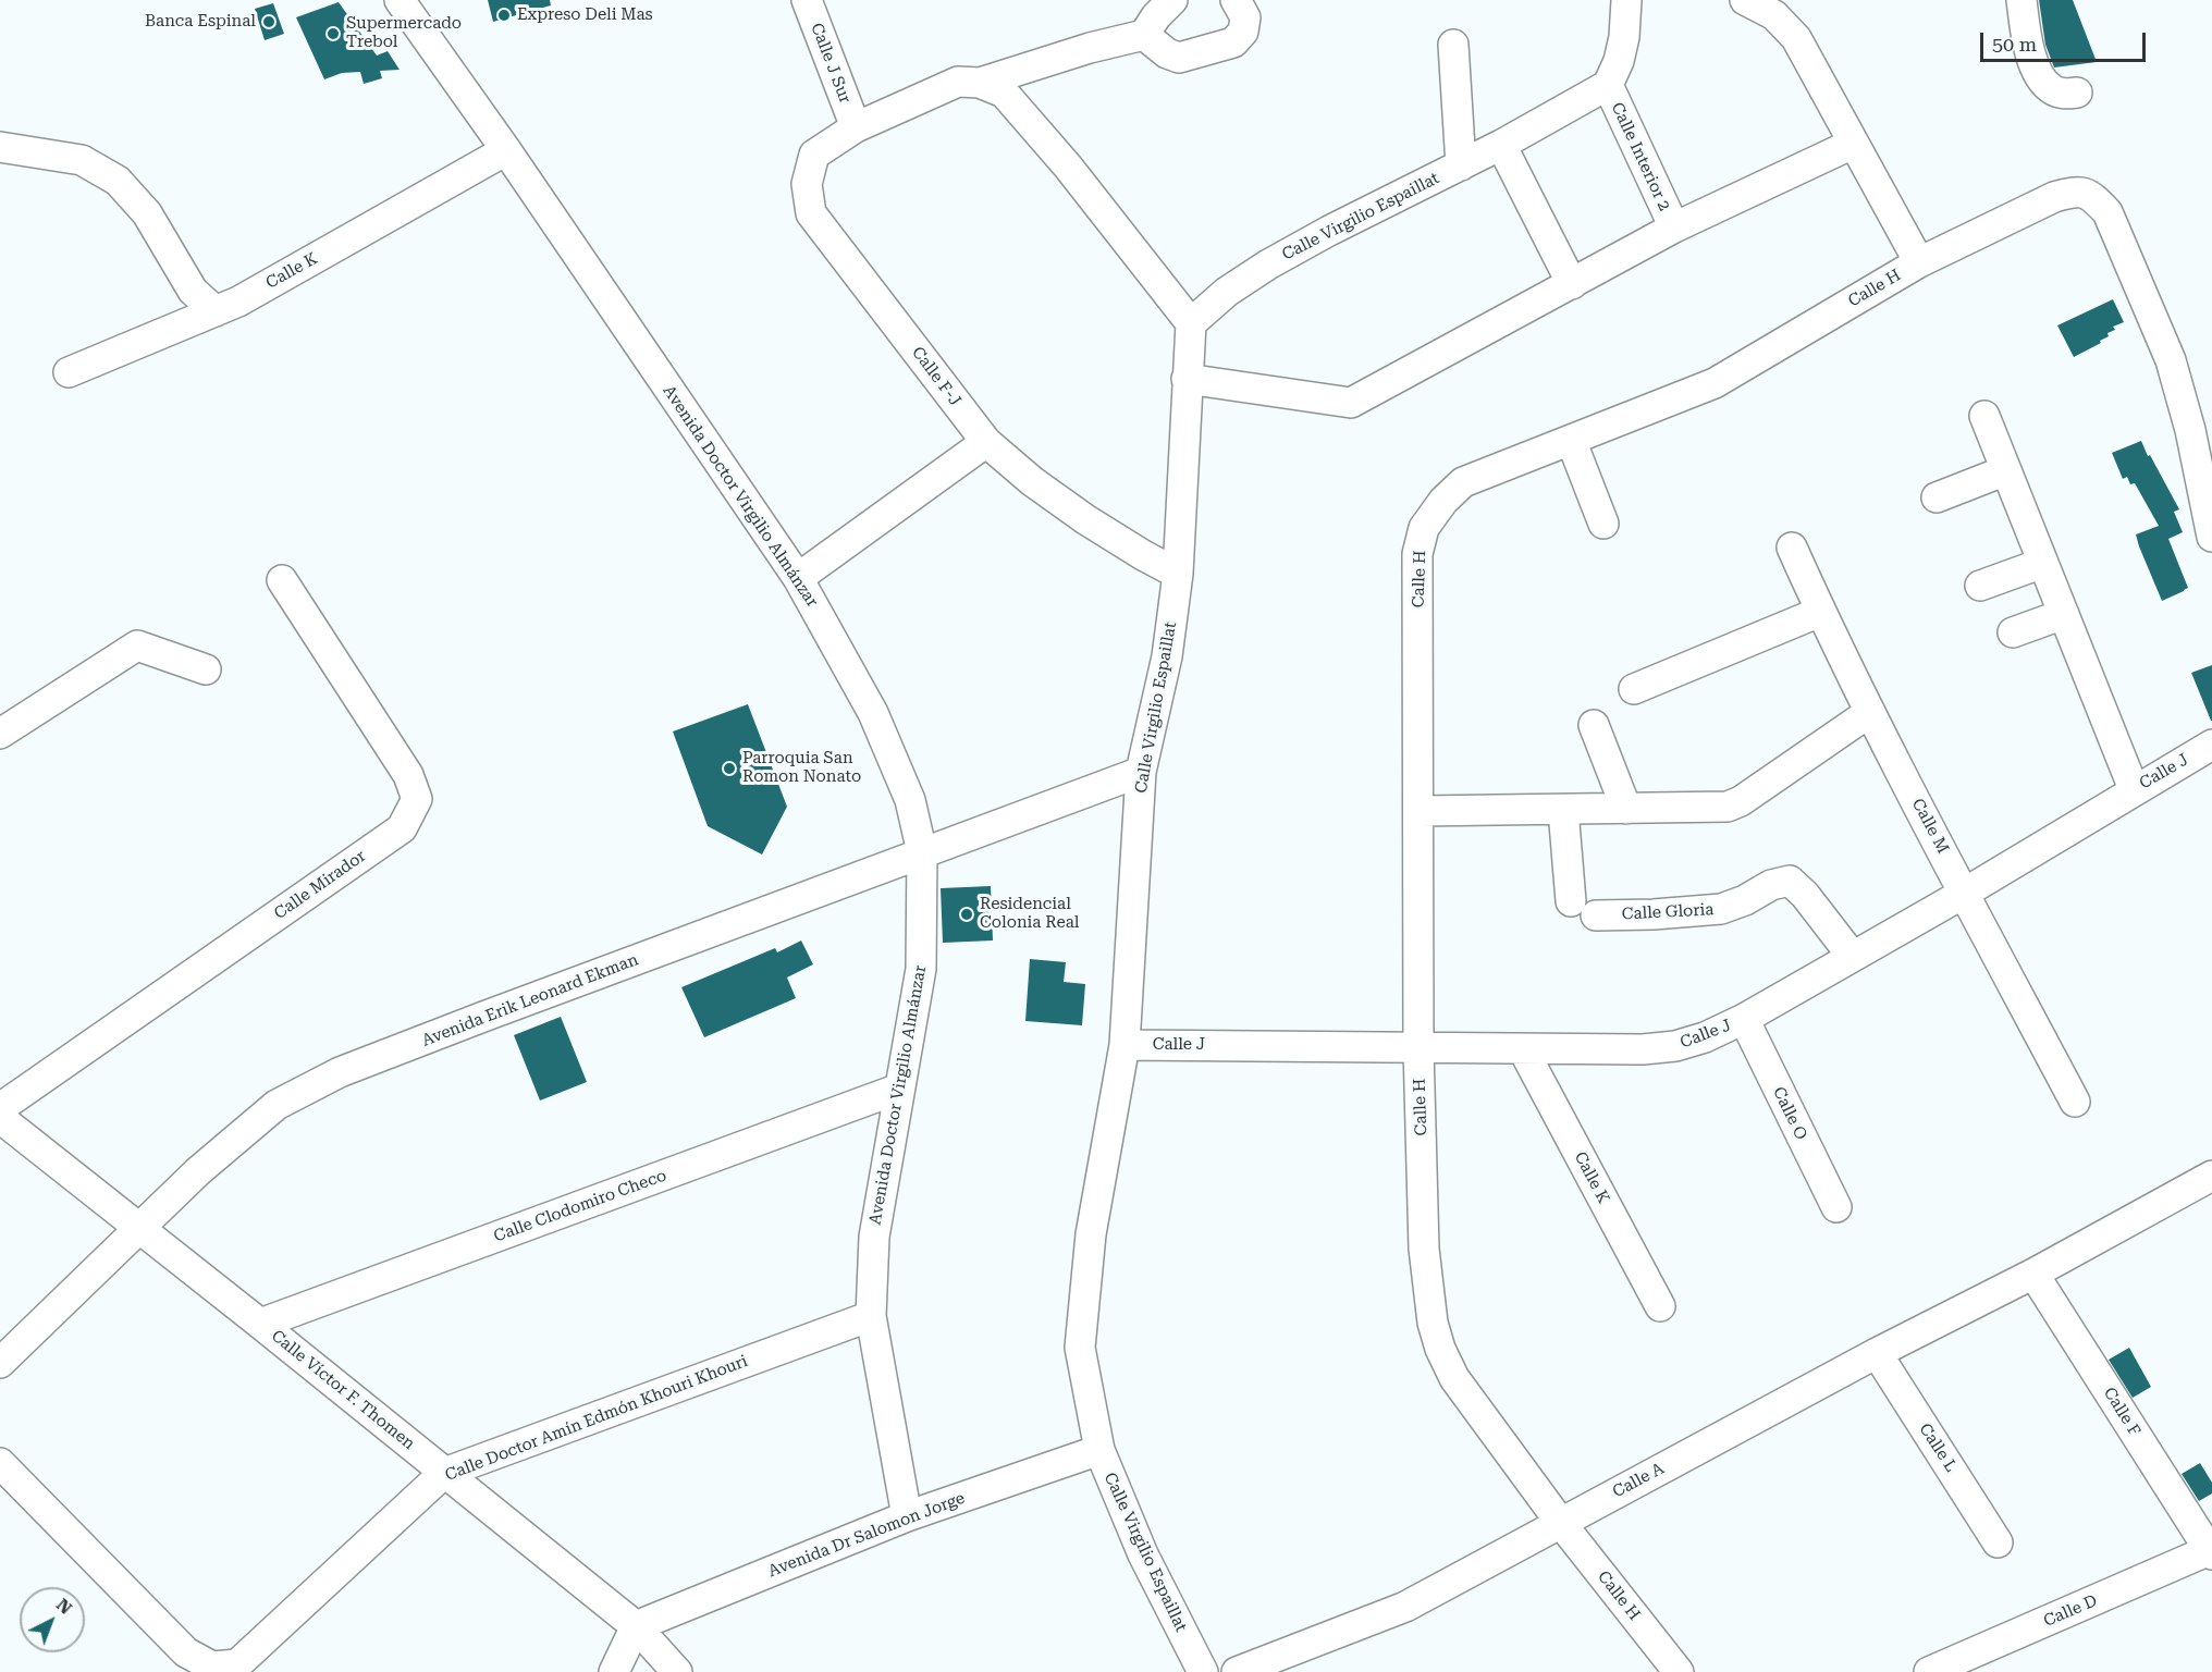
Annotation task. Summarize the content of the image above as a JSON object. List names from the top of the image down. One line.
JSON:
{"streets":{"street":["Calle J Sur","Calle Interior 2","Calle Virgilio Espaillat","Calle K","Calle H","Calle F-J","Avenida Doctor Virgilio Almánzar","Calle J","Calle M","Calle Mirador","Calle Gloria","Avenida Erik Leonard Ekman","Calle O","Calle Clodomiro Checo","Calle Víctor F. Thomen","Calle F","Calle Doctor Amín Edmón Khouri Khouri","Calle L","Calle A","Avenida Dr Salomon Jorge","Calle D"]},"crossings":[["Calle J Sur","Calle F-J"],["Calle Interior 2","Calle Virgilio Espaillat"],["Calle Virgilio Espaillat","Calle F-J"],["Calle Virgilio Espaillat","Calle J"],["Calle Virgilio Espaillat","Avenida Erik Leonard Ekman"],["Calle Virgilio Espaillat","Avenida Dr Salomon Jorge"],["Calle K","Avenida Doctor Virgilio Almánzar"],["Calle K","Calle J"],["Calle H","Calle J"],["Calle H","Calle A"],["Avenida Doctor Virgilio Almánzar","Avenida Erik Leonard Ekman"],["Avenida Doctor Virgilio Almánzar","Calle Clodomiro Checo"],["Avenida Doctor Virgilio Almánzar","Calle Doctor Amín Edmón Khouri Khouri"],["Avenida Doctor Virgilio Almánzar","Avenida Dr Salomon Jorge"],["Calle J","Calle M"],["Calle J","Calle Gloria"],["Calle J","Calle O"],["Avenida Erik Leonard Ekman","Calle Víctor F. Thomen"],["Calle Clodomiro Checo","Calle Víctor F. Thomen"],["Calle Víctor F. Thomen","Calle Doctor Amín Edmón Khouri Khouri"],["Calle Víctor F. Thomen","Avenida Dr Salomon Jorge"],["Calle F","Calle A"],["Calle F","Calle D"],["Calle L","Calle A"]],"places":["Expreso Deli Mas","Banca Espinal","Supermercado Trebol","Parroquia San Romon Nonato","Residencial Colonia Real"],"scale_bar":"50 m","north":"top right"}
